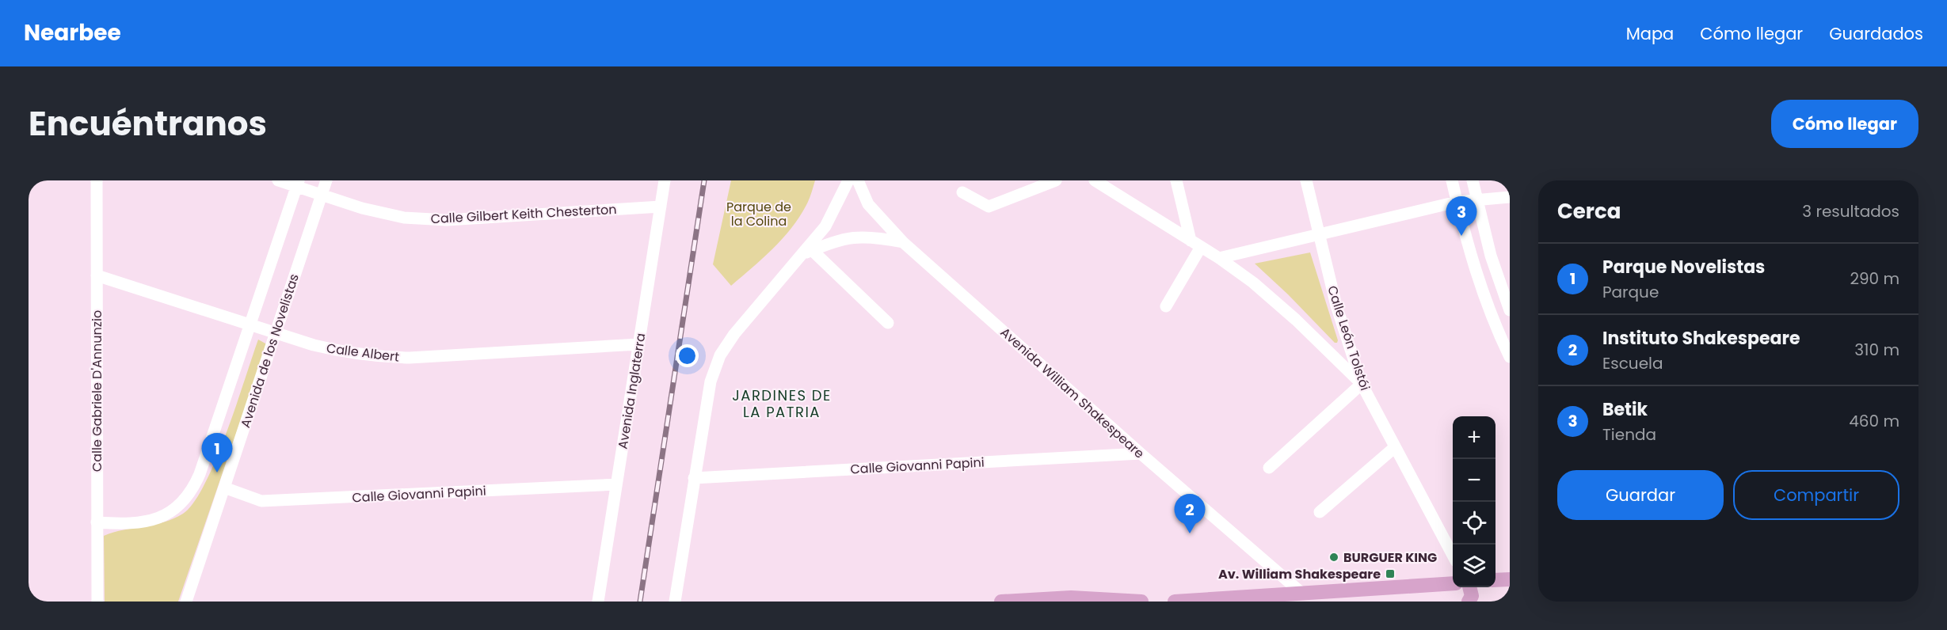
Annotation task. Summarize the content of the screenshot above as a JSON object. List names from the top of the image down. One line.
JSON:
{"streets":{"street":["Calle Gilbert Keith Chesterton","Calle León Tolstói","Avenida de los Novelistas","Calle Albert","Calle Gabriele D'Annunzio","Avenida Inglaterra","Avenida William Shakespeare","Calle Giovanni Papini"]},"crossings":[["Calle Gilbert Keith Chesterton","Avenida de los Novelistas"],["Calle Gilbert Keith Chesterton","Avenida Inglaterra"],["Avenida de los Novelistas","Calle Albert"],["Avenida de los Novelistas","Calle Gabriele D'Annunzio"],["Avenida de los Novelistas","Calle Giovanni Papini"],["Calle Albert","Calle Gabriele D'Annunzio"],["Calle Albert","Avenida Inglaterra"],["Avenida Inglaterra","Calle Giovanni Papini"],["Avenida William Shakespeare","Calle Giovanni Papini"]],"districts":["JARDINES DE LA PATRIA"],"parks":["Parque de la Colina"],"places":{"other":["BURGUER KING"],"transit":["Av. William Shakespeare"]},"page":{"header":"Nearbee","nav":["Mapa","Cómo llegar","Guardados"],"title":"Encuéntranos","buttons":["Cómo llegar",["Guardar","Compartir"]],"heading":["Cerca","3 resultados"],"pins":["3","1","2"],"list":[{"mark":"1","name":"Parque Novelistas","note":"Parque","value":"290 m"},{"mark":"2","name":"Instituto Shakespeare","note":"Escuela","value":"310 m"},{"mark":"3","name":"Betik","note":"Tienda","value":"460 m"}],"map_buttons":["+","−"]}}
